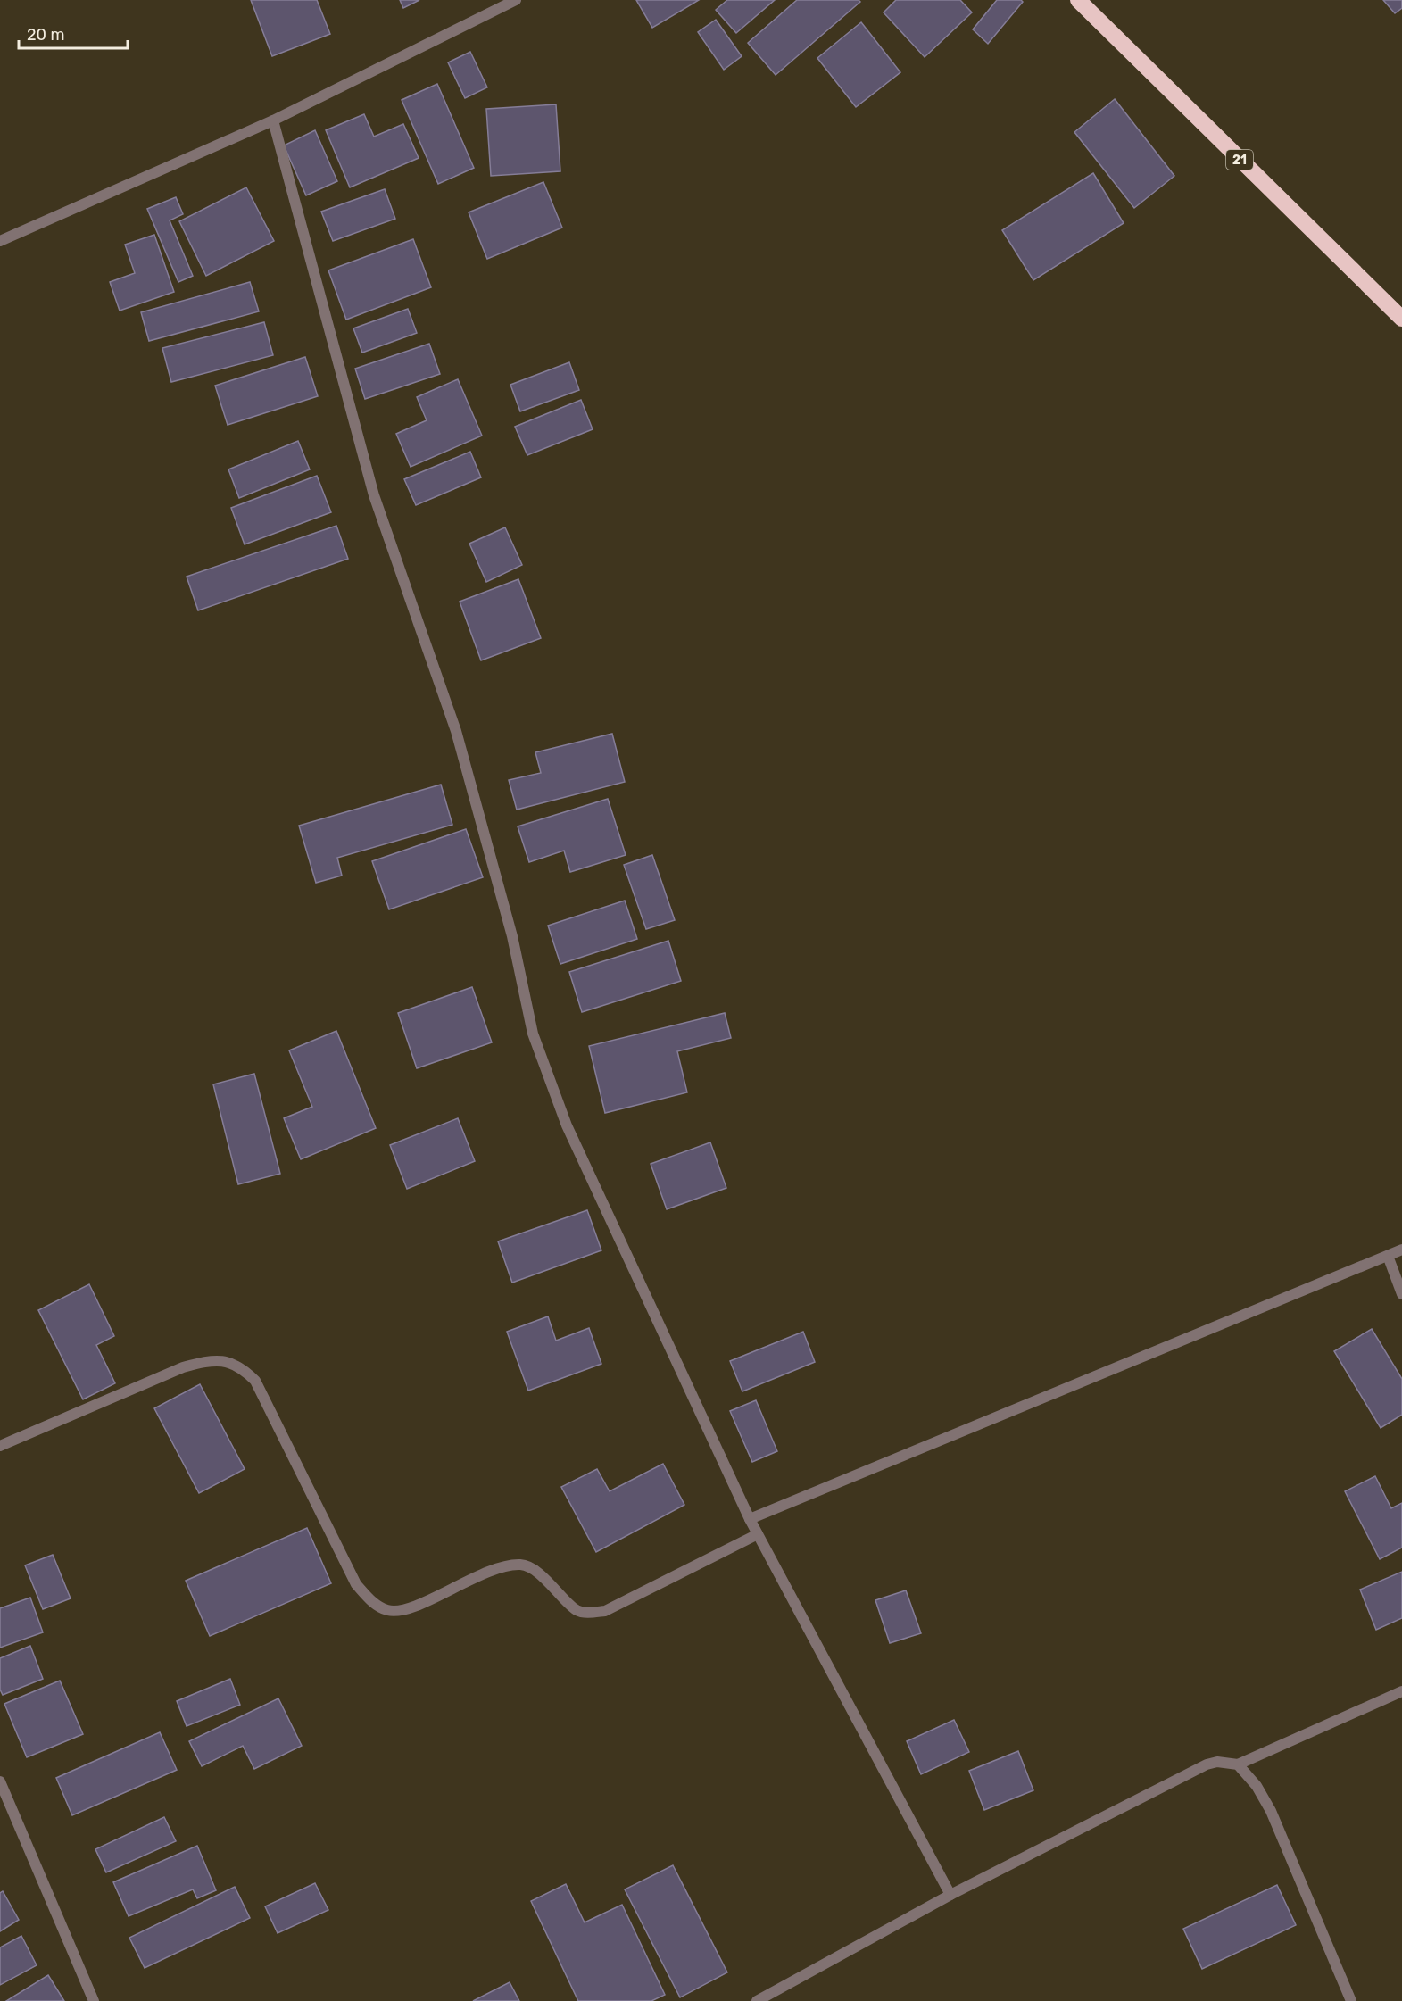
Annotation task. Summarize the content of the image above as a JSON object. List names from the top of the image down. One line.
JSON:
{"streets":{"highway":["21"]},"scale_bar":"20 m"}
